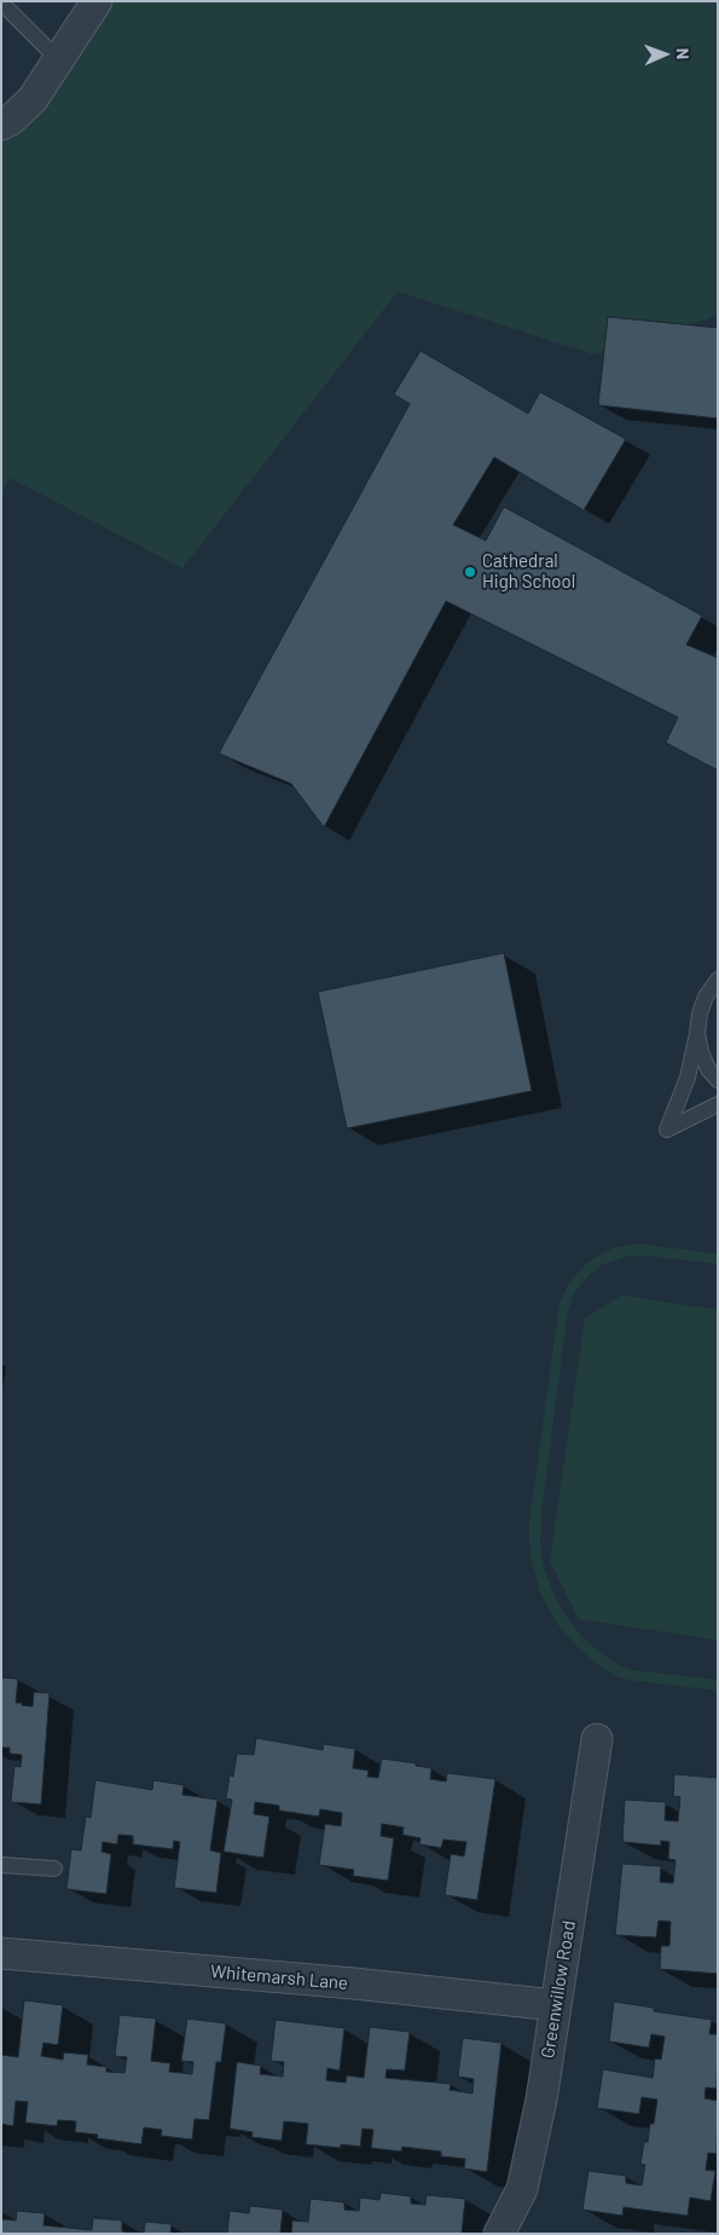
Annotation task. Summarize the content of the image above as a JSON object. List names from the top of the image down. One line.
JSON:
{"streets":{"street":["Whitemarsh Lane","Greenwillow Road"]},"crossings":[["Whitemarsh Lane","Greenwillow Road"]],"places":["Cathedral High School"],"north":"right"}
